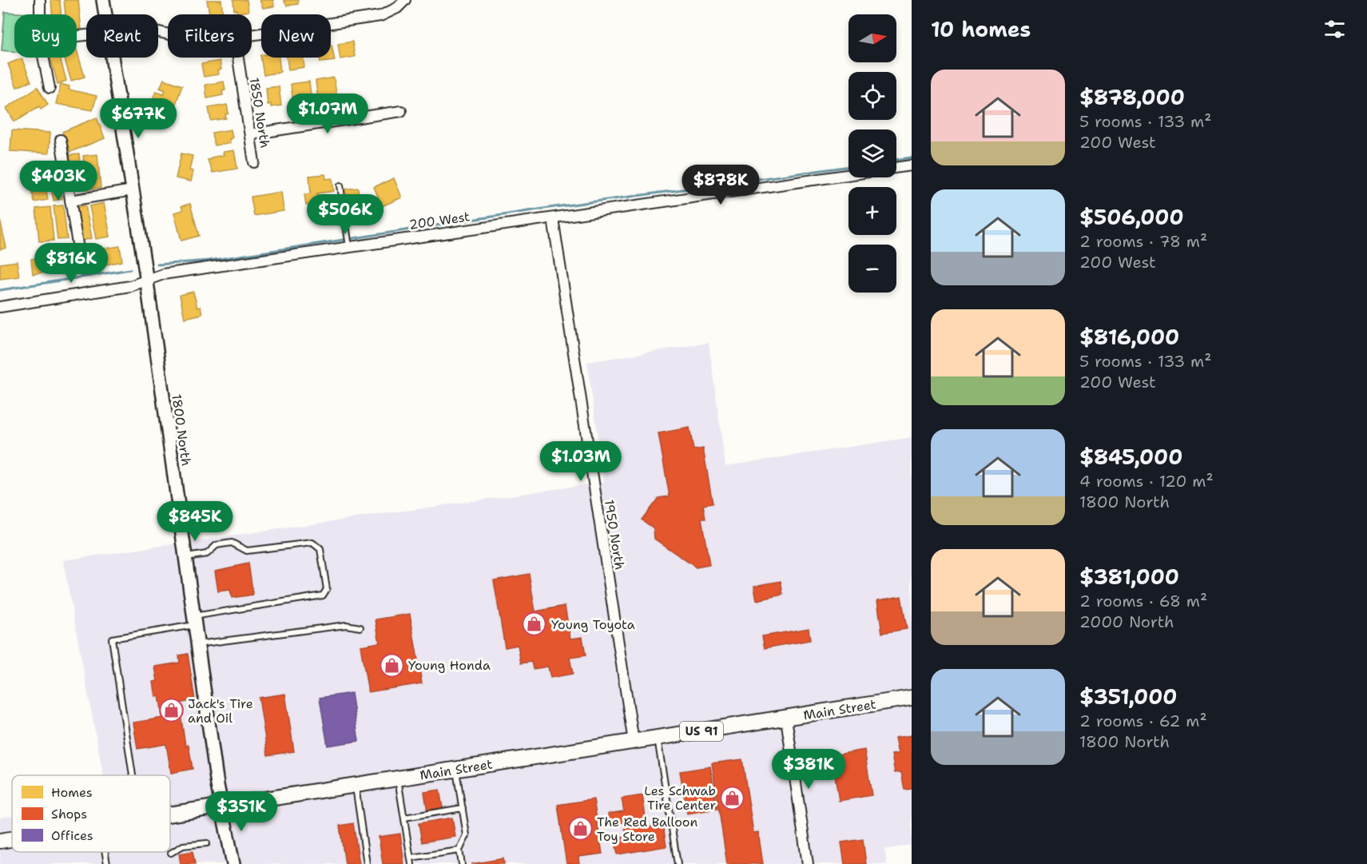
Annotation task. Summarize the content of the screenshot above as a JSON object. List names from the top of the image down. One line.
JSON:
{"streets":{"main road":["Main Street","US 91"],"street":["1850 North","200 West","1800 North","1950 North"]},"crossings":[["200 West","1800 North"],["200 West","1950 North"],["1800 North","Main Street"],["1950 North","Main Street"]],"places":{"shop":["Young Toyota","Young Honda","Jack's Tire and Oil","Les Schwab Tire Center","The Red Balloon Toy Store"]},"legend":["Homes","Shops","Offices"],"north":"right","page":{"heading":"10 homes","map_buttons":["+","−"],"chip":["Buy","Rent","Filters","New"],"list":[{"name":"$878,000","note":"5 rooms · 133 m² · 200 West"},{"name":"$506,000","note":"2 rooms · 78 m² · 200 West"},{"name":"$816,000","note":"5 rooms · 133 m² · 200 West"},{"name":"$845,000","note":"4 rooms · 120 m² · 1800 North"},{"name":"$381,000","note":"2 rooms · 68 m² · 2000 North"},{"name":"$351,000","note":"2 rooms · 62 m² · 1800 North"}],"price":["$1.07M","$677K","$403K","$878K","$506K","$816K","$1.03M","$845K","$381K","$351K"]}}
